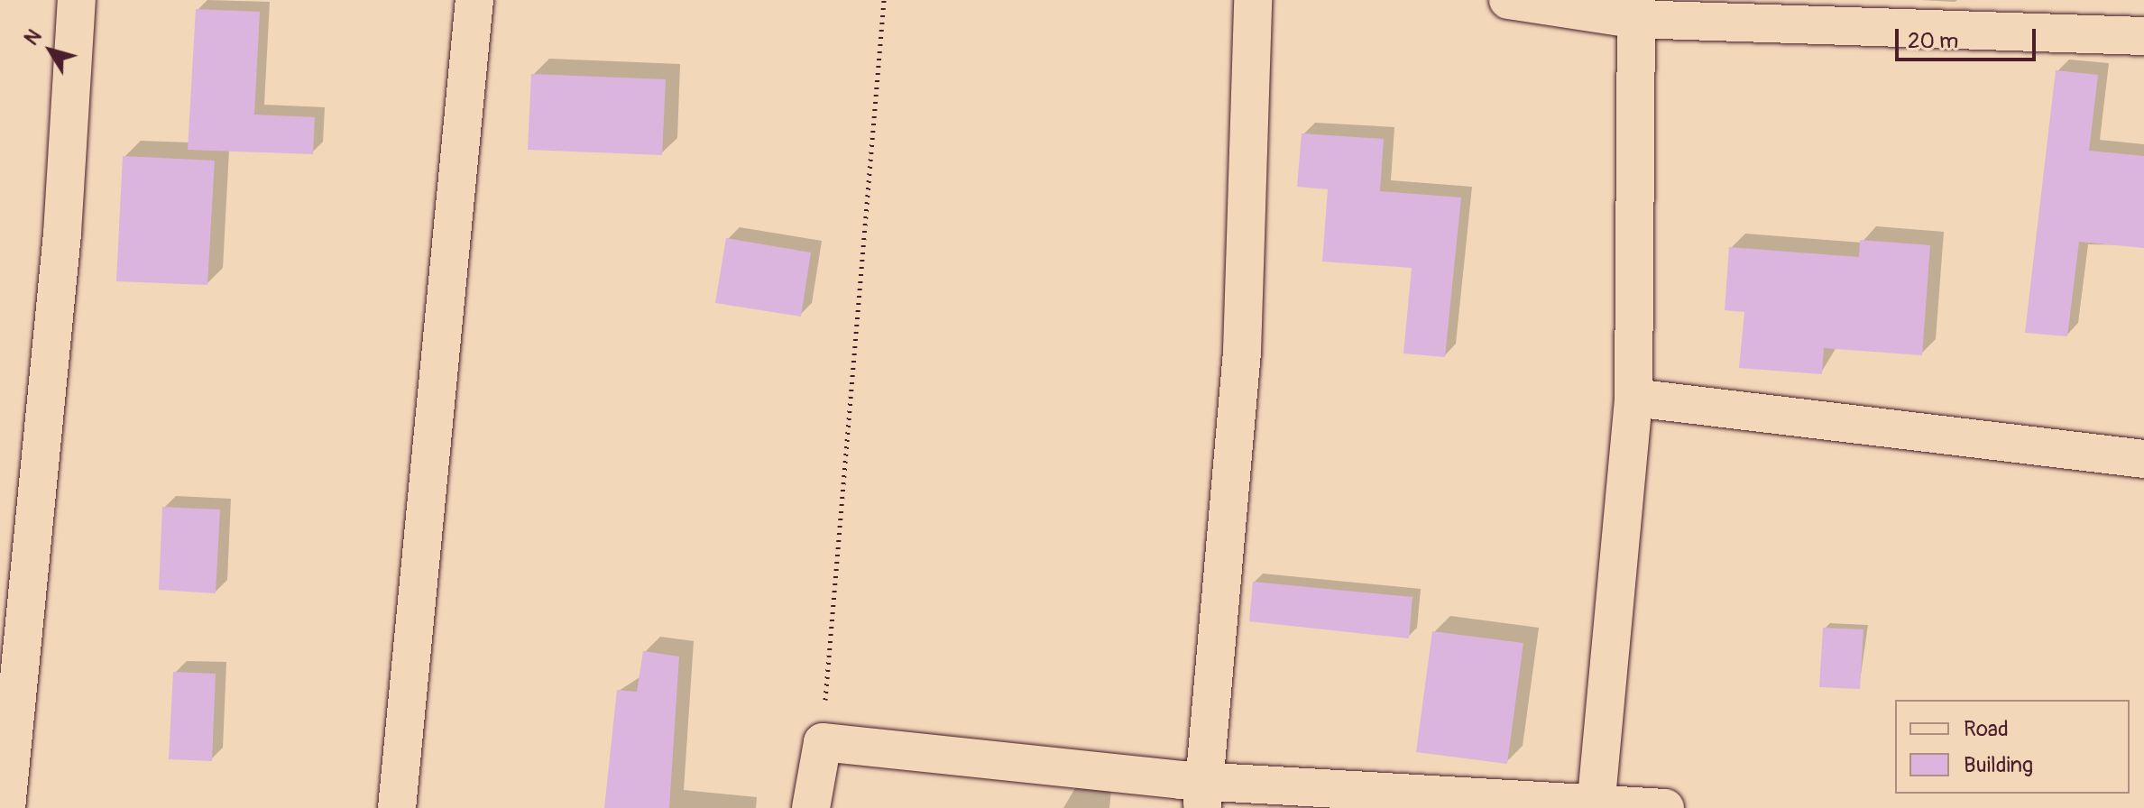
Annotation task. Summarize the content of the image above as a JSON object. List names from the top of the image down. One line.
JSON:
{"legend":["Road","Building"],"scale_bar":"20 m","north":"top left"}
